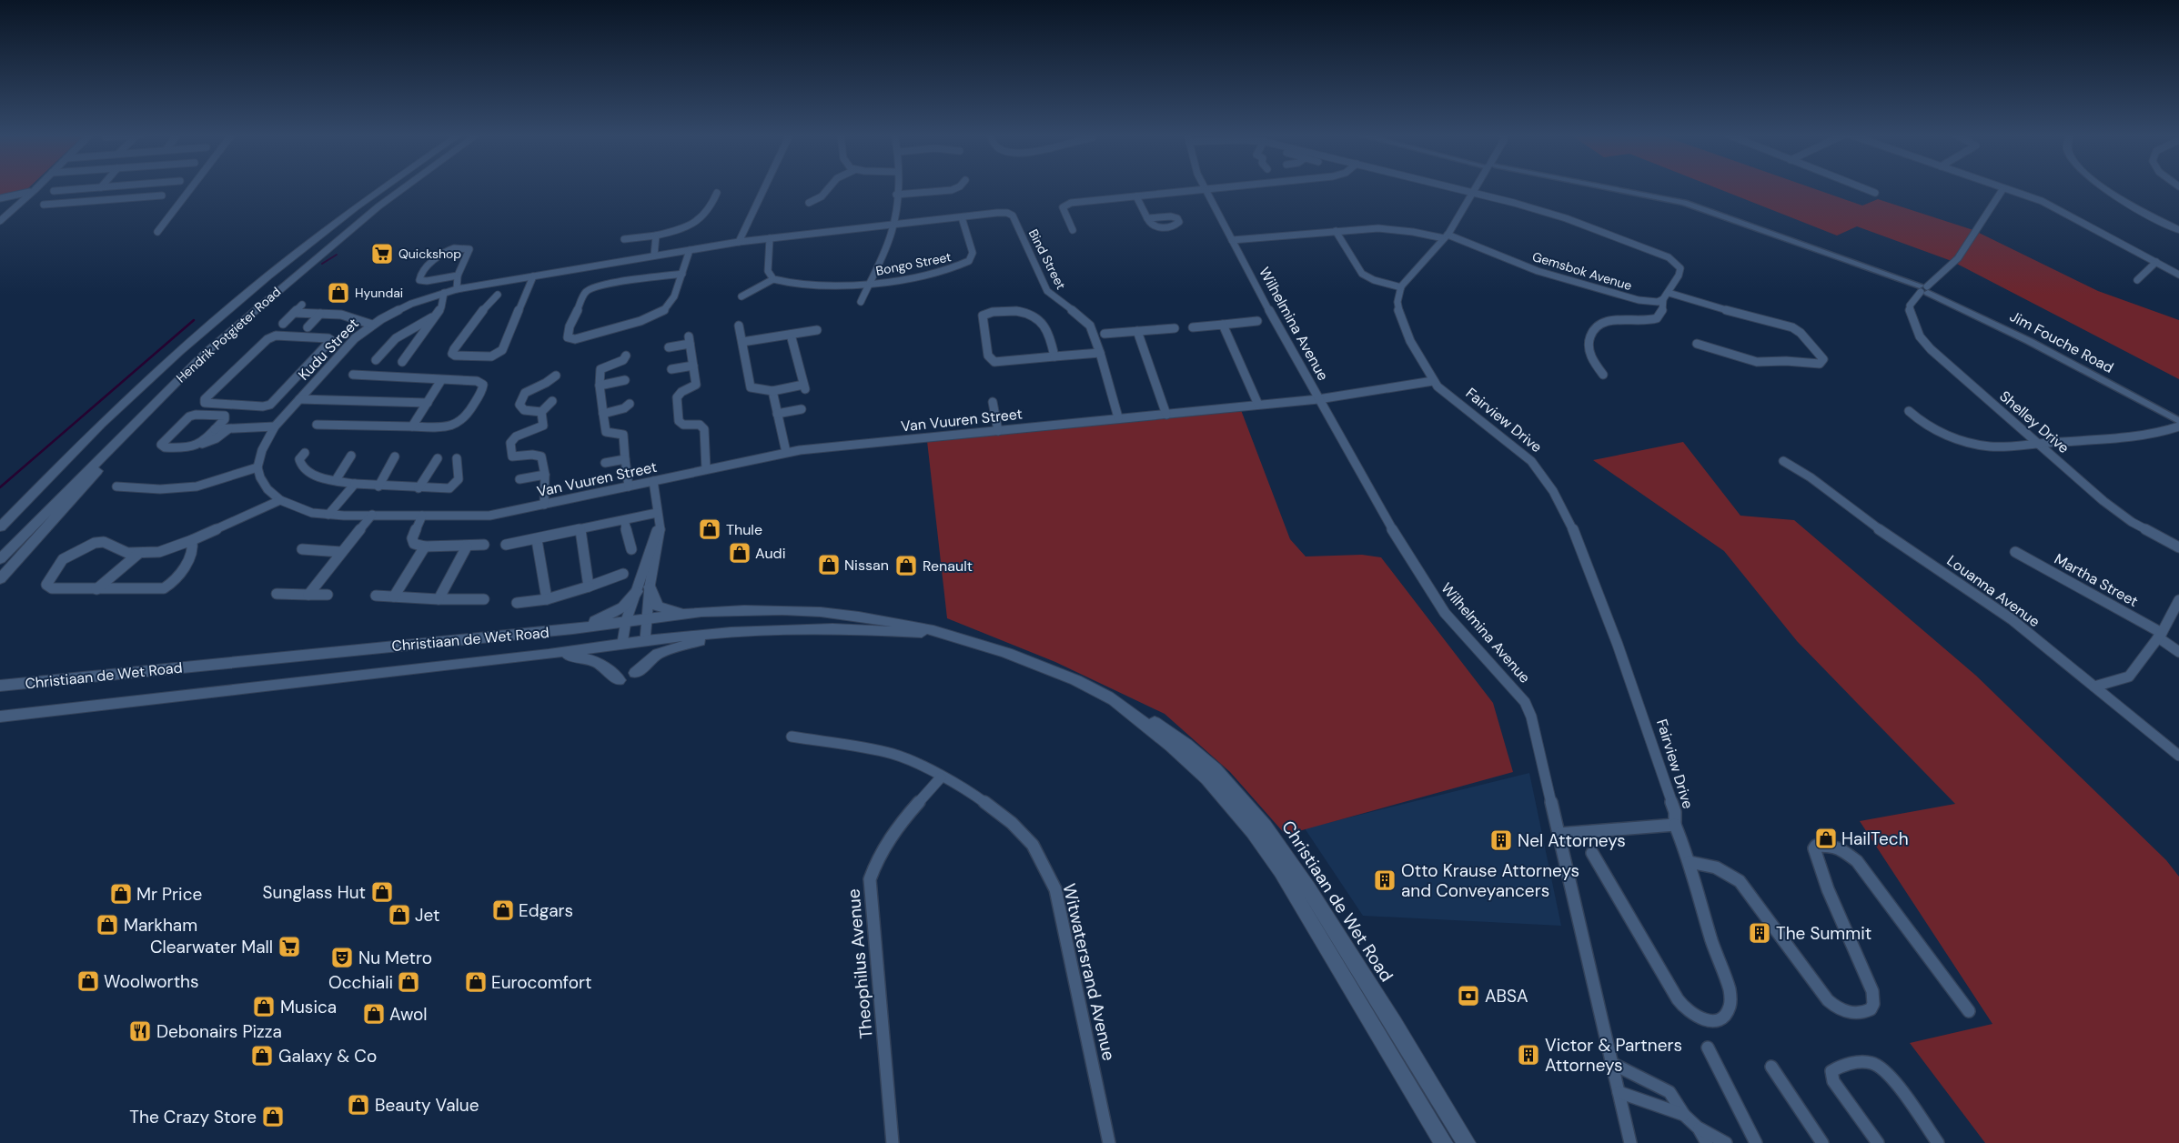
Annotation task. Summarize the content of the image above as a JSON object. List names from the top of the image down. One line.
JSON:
{"streets":{"main road":["Hendrik Potgieter Road","Christiaan de Wet Road"],"street":["Bind Street","Bongo Street","Gemsbok Avenue","Wilhelmina Avenue","Jim Fouche Road","Kudu Street","Van Vuuren Street","Fairview Drive","Shelley Drive","Martha Street","Louanna Avenue","Theophilus Avenue","Witwatersrand Avenue"]},"crossings":[["Bind Street","Kudu Street"],["Bind Street","Van Vuuren Street"],["Bongo Street","Kudu Street"],["Gemsbok Avenue","Wilhelmina Avenue"],["Wilhelmina Avenue","Van Vuuren Street"],["Wilhelmina Avenue","Fairview Drive"],["Jim Fouche Road","Shelley Drive"],["Van Vuuren Street","Fairview Drive"],["Theophilus Avenue","Witwatersrand Avenue"]],"places":{"supermarket":["Quickshop","Clearwater Mall"],"shop":["Hyundai","Thule","Audi","Nissan","Renault","HailTech","Sunglass Hut","Mr Price","Edgars","Jet","Markham","Woolworths","Occhiali","Eurocomfort","Musica","Awol","Galaxy & Co","Beauty Value","The Crazy Store"],"building":["Nel Attorneys","Otto Krause Attorneys and Conveyancers","The Summit","Victor & Partners Attorneys"],"theatre":["Nu Metro"],"bank":["ABSA"],"restaurant":["Debonairs Pizza"]}}
